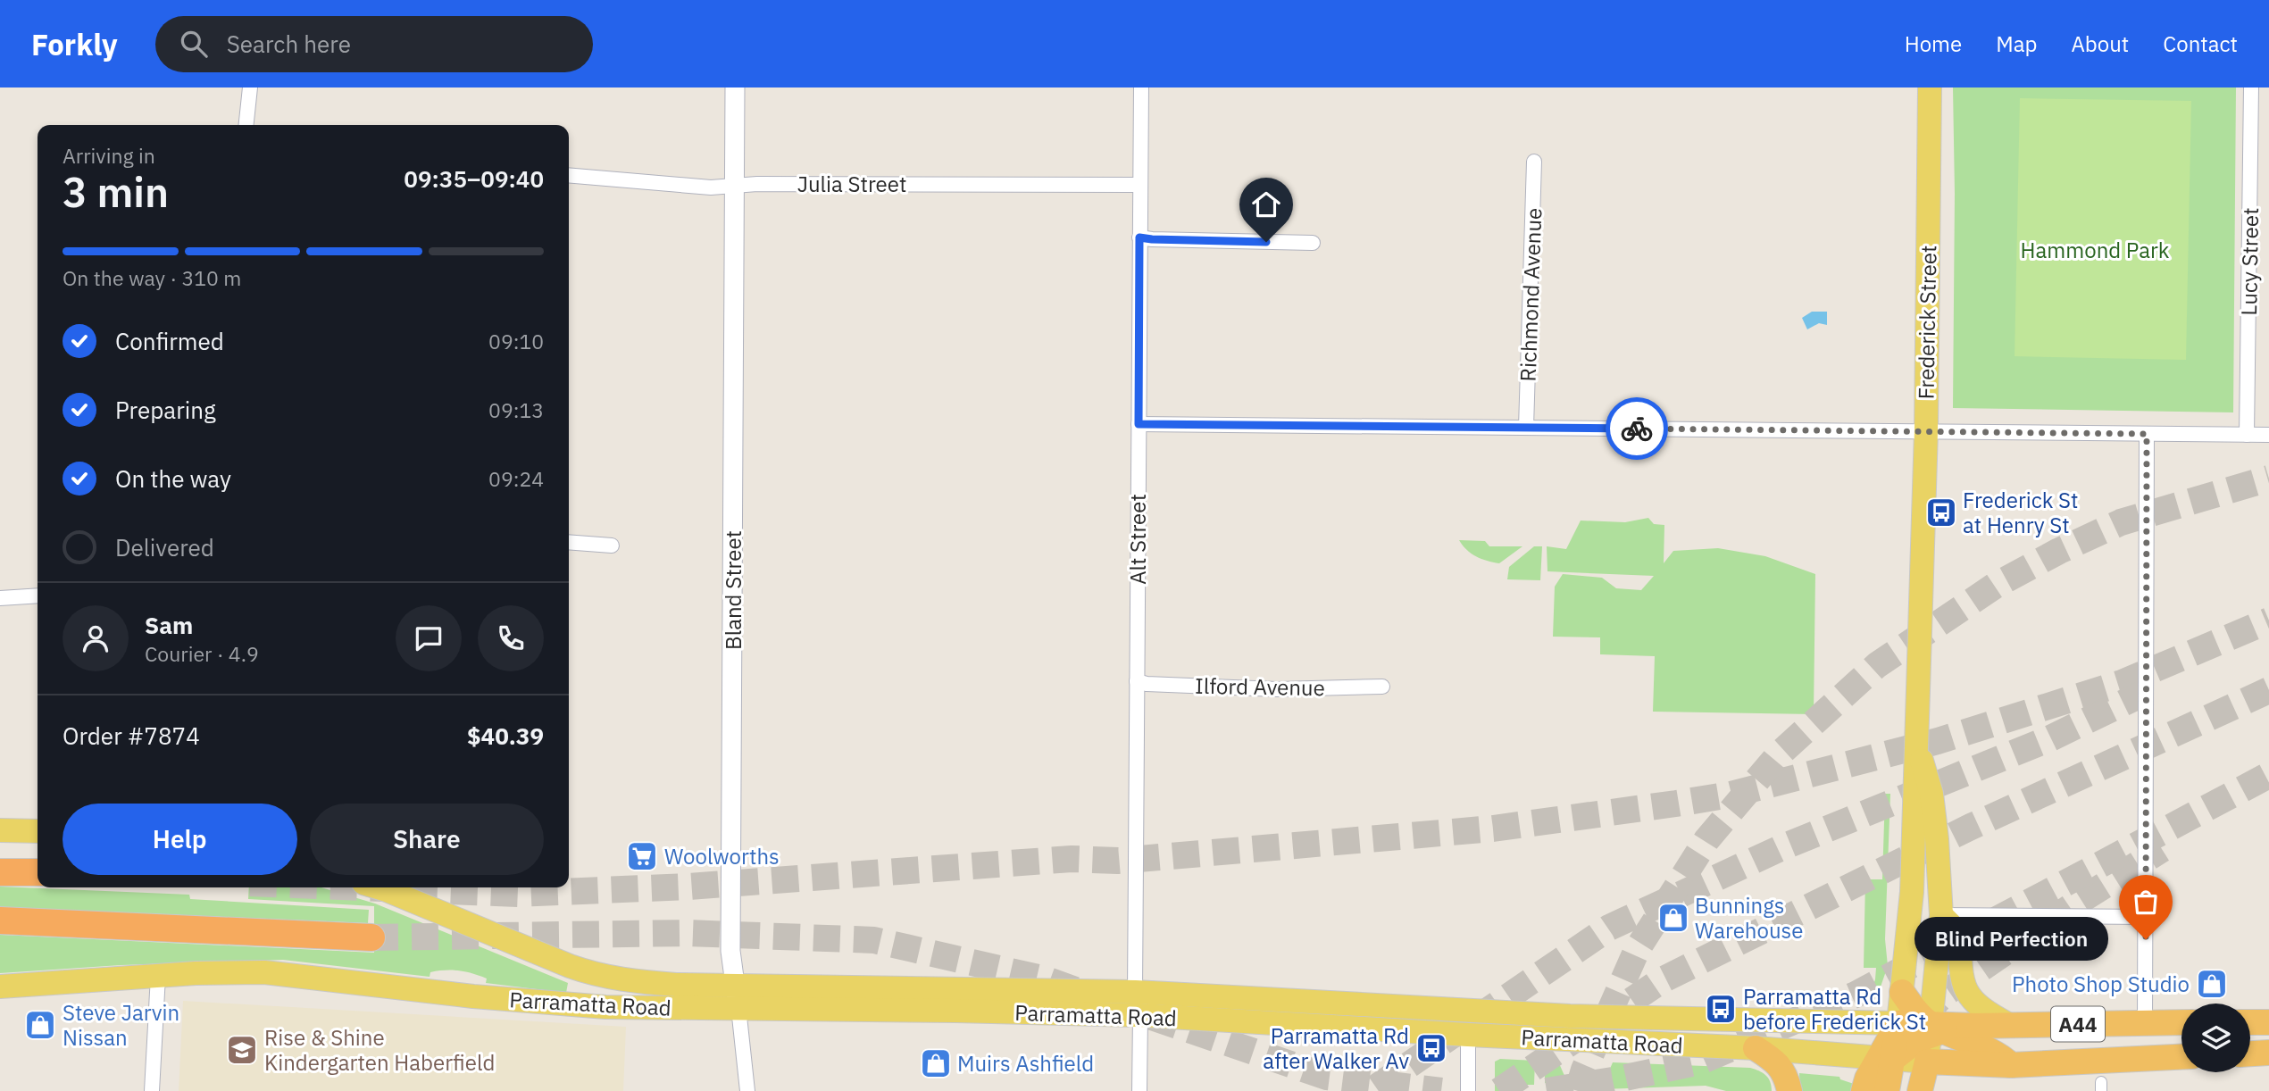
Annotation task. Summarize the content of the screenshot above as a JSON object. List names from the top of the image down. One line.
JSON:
{"streets":{"highway":["Parramatta Road","A44"],"main road":["Frederick Street"],"street":["Julia Street","Lucy Street","Richmond Avenue","Alt Street","Bland Street","Ilford Avenue"]},"crossings":[["Julia Street","Alt Street"],["Julia Street","Bland Street"],["Frederick Street","Parramatta Road"],["Alt Street","Ilford Avenue"],["Alt Street","Parramatta Road"],["Bland Street","Parramatta Road"]],"parks":["Hammond Park"],"places":{"bus stop":["Frederick St at Henry St","Parramatta Rd before Frederick St","Parramatta Rd after Walker Av"],"supermarket":["Woolworths"],"shop":["Bunnings Warehouse","Photo Shop Studio","Steve Jarvin Nissan","Muirs Ashfield"],"other":["Blind Perfection"],"school or university":["Rise & Shine Kindergarten Haberfield"]},"page":{"header":"Forkly","search":"Search here","nav":["Home","Map","About","Contact"],"heading":["3 min","Arriving in","09:35–09:40"],"panel":["Sam","Courier · 4.9","Order #7874","$40.39"],"bar":"On the way · 310 m","list":[["Confirmed","09:10"],["Preparing","09:13"],["On the way","09:24"],"Delivered"],"buttons":["Help","Share"],"bubble":"Blind Perfection"}}
